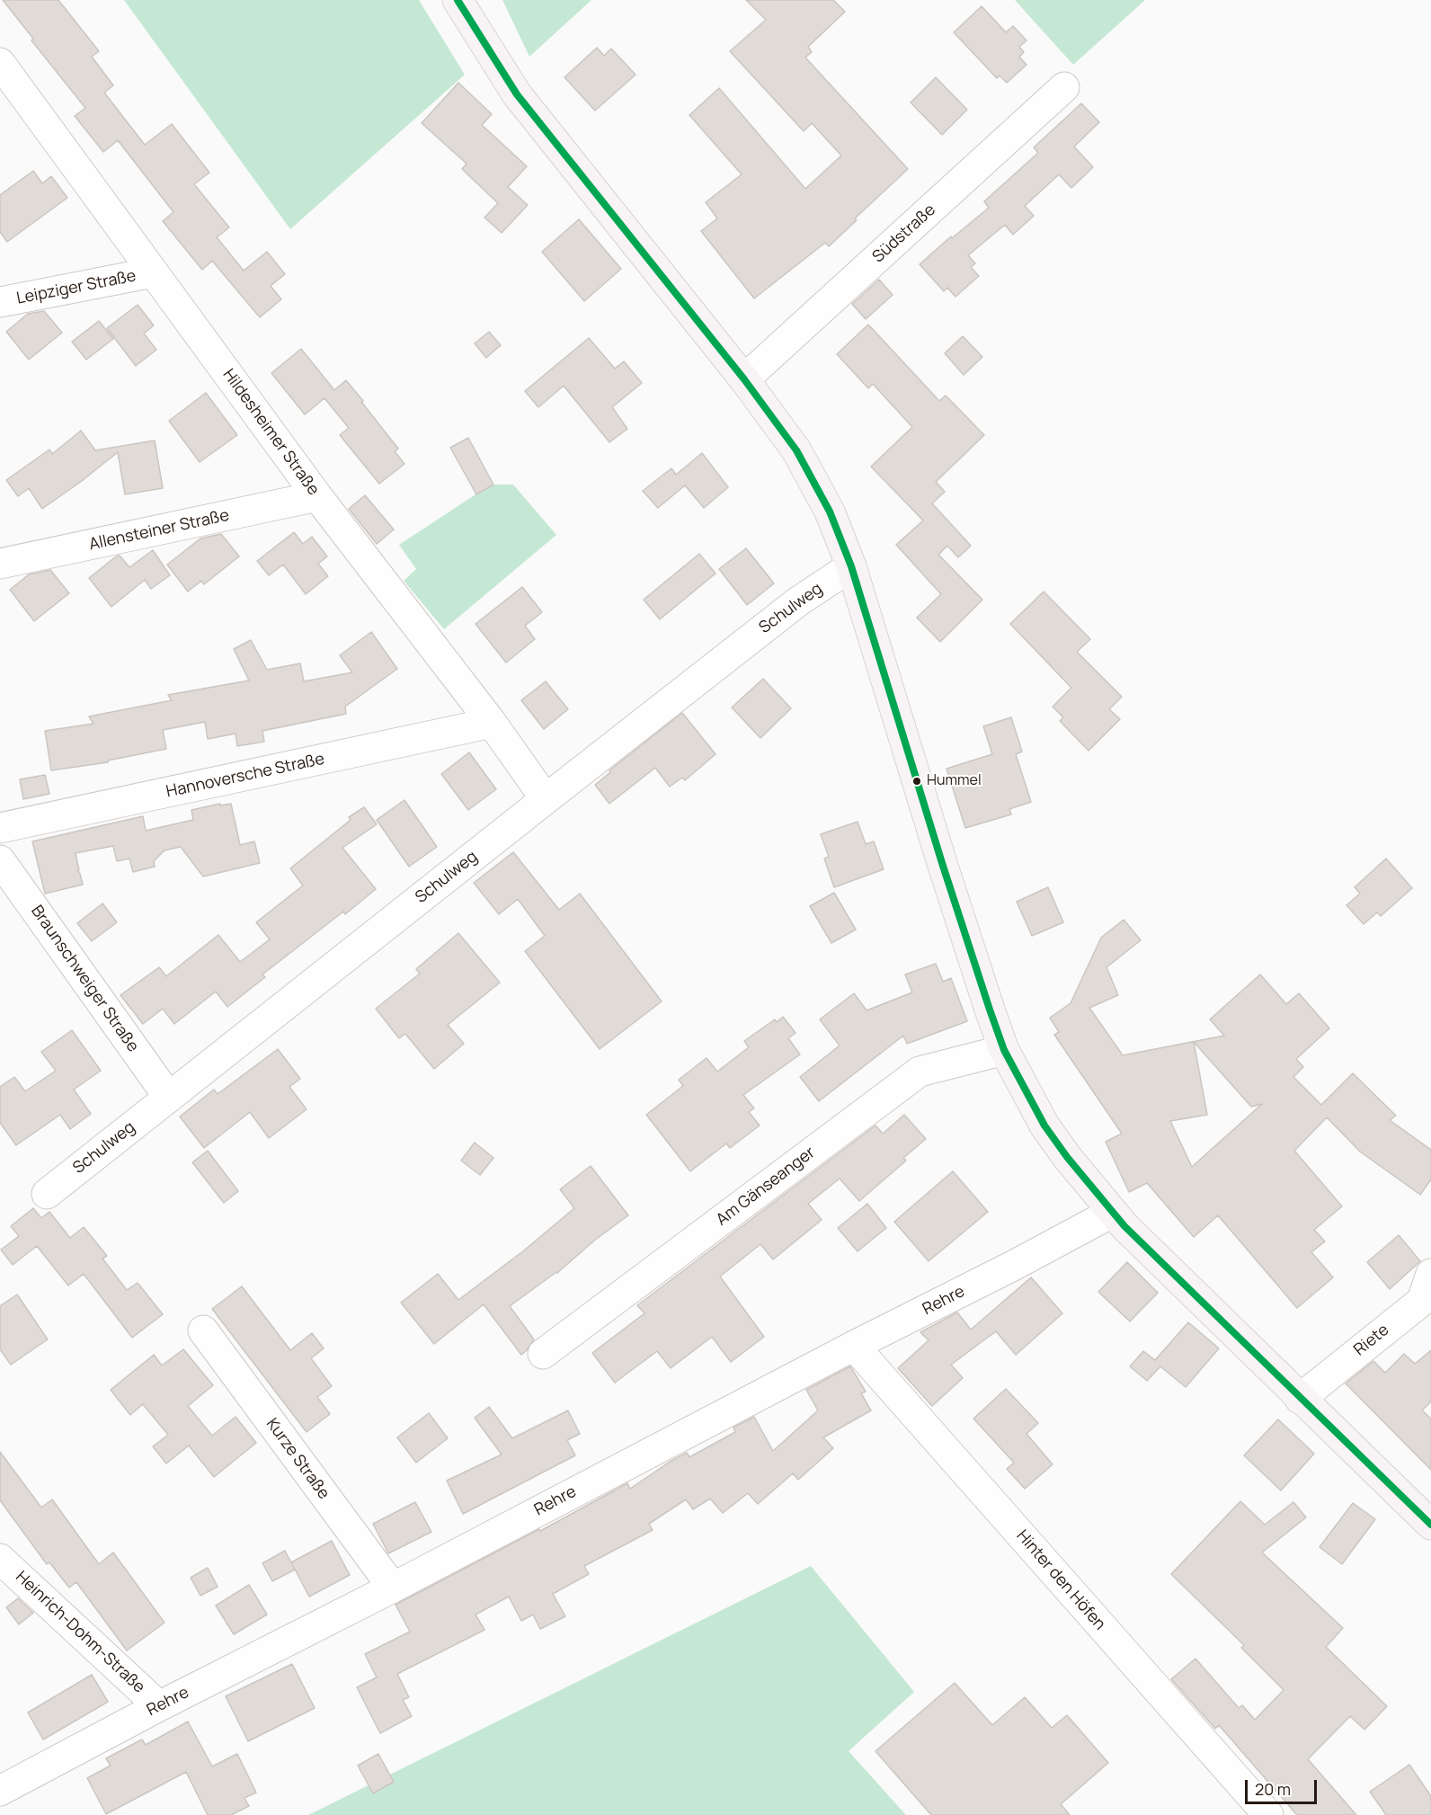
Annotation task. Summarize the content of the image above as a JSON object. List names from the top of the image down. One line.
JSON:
{"streets":{"street":["Südstraße","Leipziger Straße","Hildesheimer Straße","Allensteiner Straße","Schulweg","Hannoversche Straße","Braunschweiger Straße","Am Gänseanger","Rehre","Riete","Kurze Straße","Hinter den Höfen","Heinrich-Dohm-Straße"]},"crossings":[["Leipziger Straße","Hildesheimer Straße"],["Hildesheimer Straße","Allensteiner Straße"],["Hildesheimer Straße","Schulweg"],["Hildesheimer Straße","Hannoversche Straße"],["Schulweg","Braunschweiger Straße"],["Rehre","Kurze Straße"],["Rehre","Hinter den Höfen"],["Rehre","Heinrich-Dohm-Straße"]],"places":["Hummel"],"scale_bar":"20 m"}
